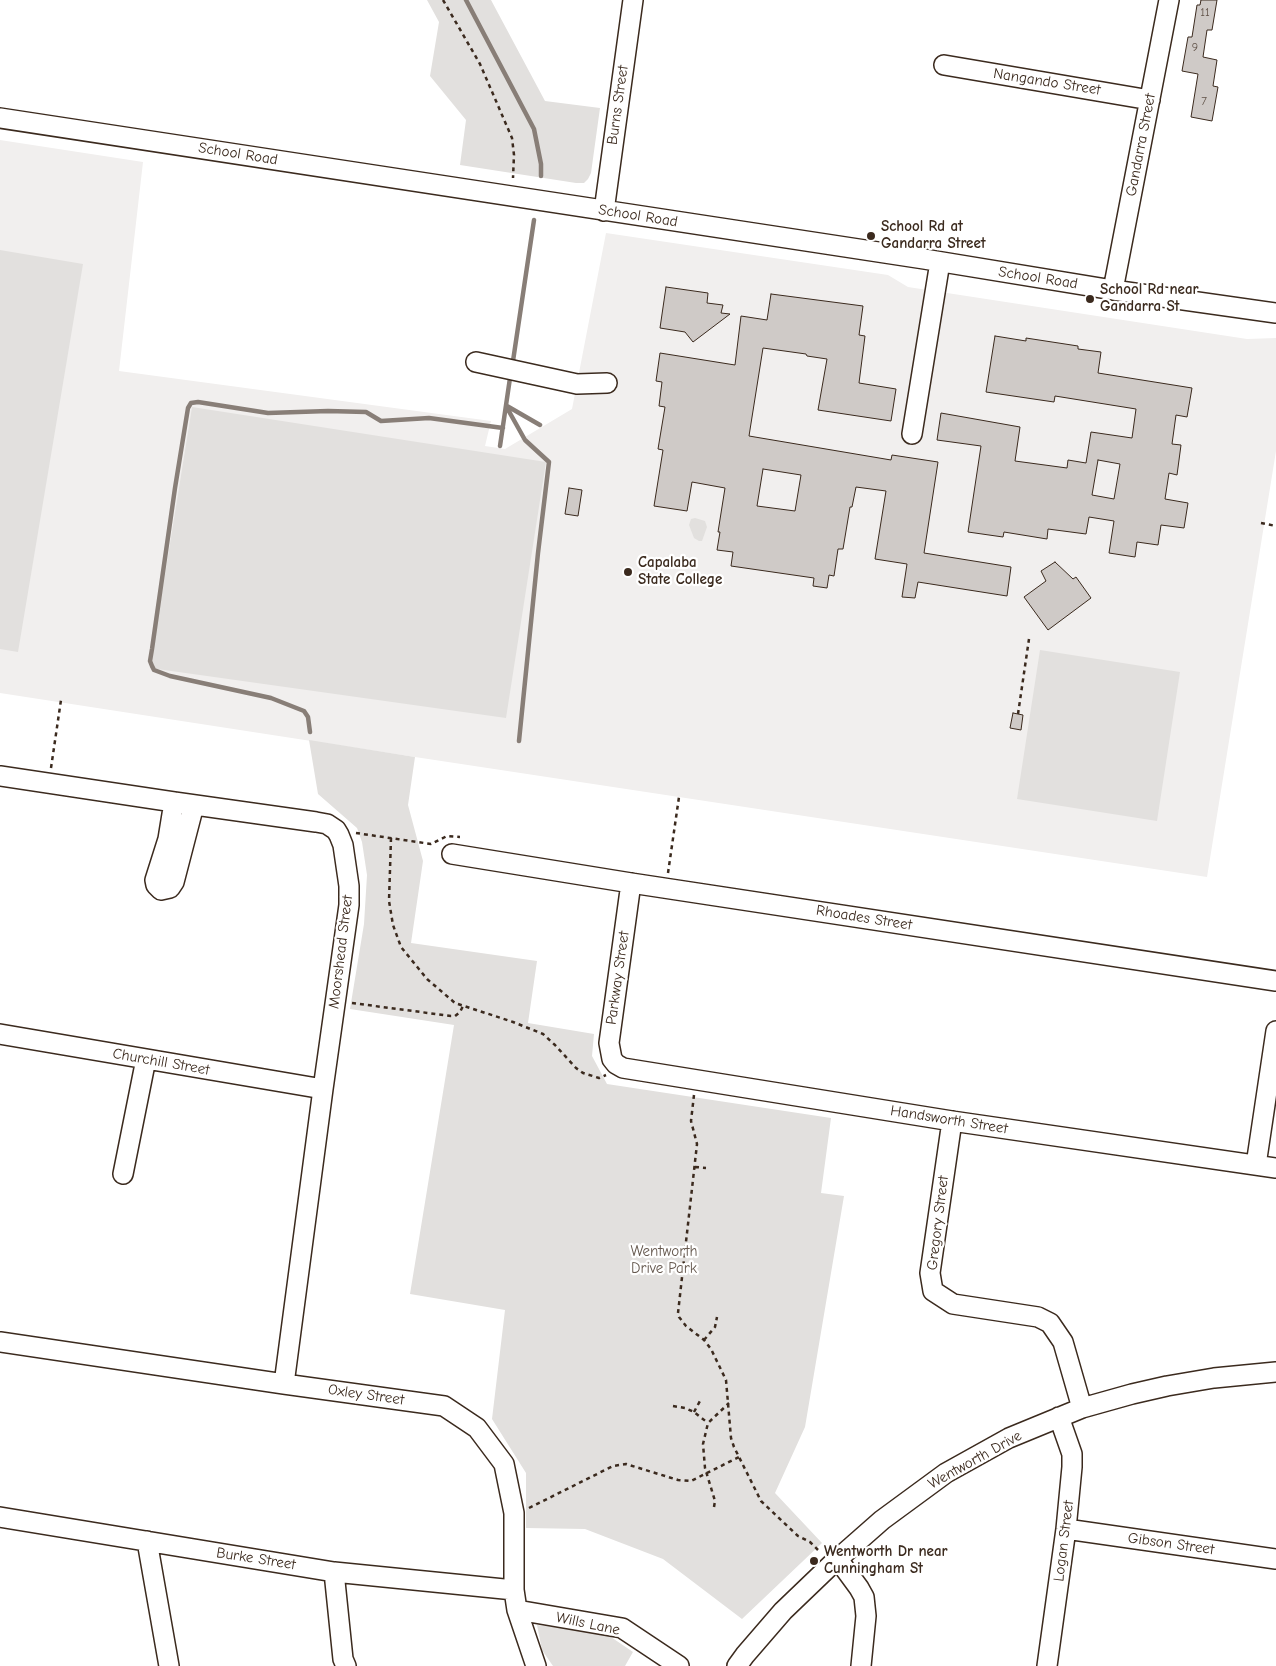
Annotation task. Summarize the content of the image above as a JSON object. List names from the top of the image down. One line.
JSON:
{"streets":{"street":["Nangando Street","Burns Street","Gandarra Street","School Road","Rhoades Street","Moorshead Street","Parkway Street","Churchill Street","Handsworth Street","Gregory Street","Oxley Street","Wentworth Drive","Logan Street","Gibson Street","Burke Street","Wills Lane"]},"crossings":[["Nangando Street","Gandarra Street"],["Burns Street","School Road"],["Gandarra Street","School Road"],["Rhoades Street","Parkway Street"],["Moorshead Street","Churchill Street"],["Moorshead Street","Oxley Street"],["Parkway Street","Handsworth Street"],["Handsworth Street","Gregory Street"],["Gregory Street","Wentworth Drive"],["Oxley Street","Burke Street"],["Oxley Street","Wills Lane"],["Wentworth Drive","Logan Street"],["Logan Street","Gibson Street"]],"parks":["Wentworth Drive Park"],"places":["School Rd at Gandarra Street","School Rd near Gandarra St","Capalaba State College","Wentworth Dr near Cunningham St"],"house_numbers":["11","9","7"]}
